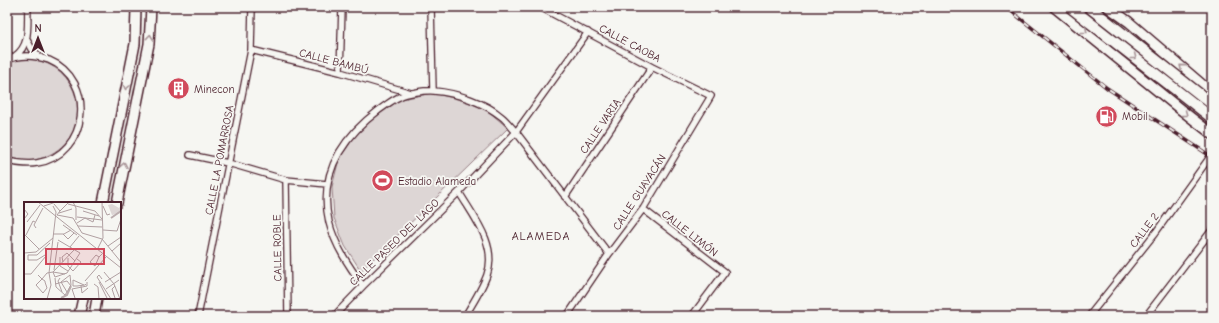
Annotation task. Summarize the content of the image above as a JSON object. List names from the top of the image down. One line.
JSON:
{"streets":{"street":["CALLE CAOBA","CALLE BAMBÚ","CALLE VARIA","CALLE LA POMARROSA","CALLE GUAYACÁN","CALLE 2","CALLE LIMÓN","CALLE PASEO DEL LAGO","CALLE ROBLE"]},"crossings":[["CALLE CAOBA","CALLE VARIA"],["CALLE CAOBA","CALLE GUAYACÁN"],["CALLE CAOBA","CALLE PASEO DEL LAGO"],["CALLE BAMBÚ","CALLE LA POMARROSA"],["CALLE GUAYACÁN","CALLE LIMÓN"]],"districts":["ALAMEDA"],"places":{"building":["Minecon"],"fuel station":["Mobil"],"sports":["Estadio Alameda"]},"north":"top"}
